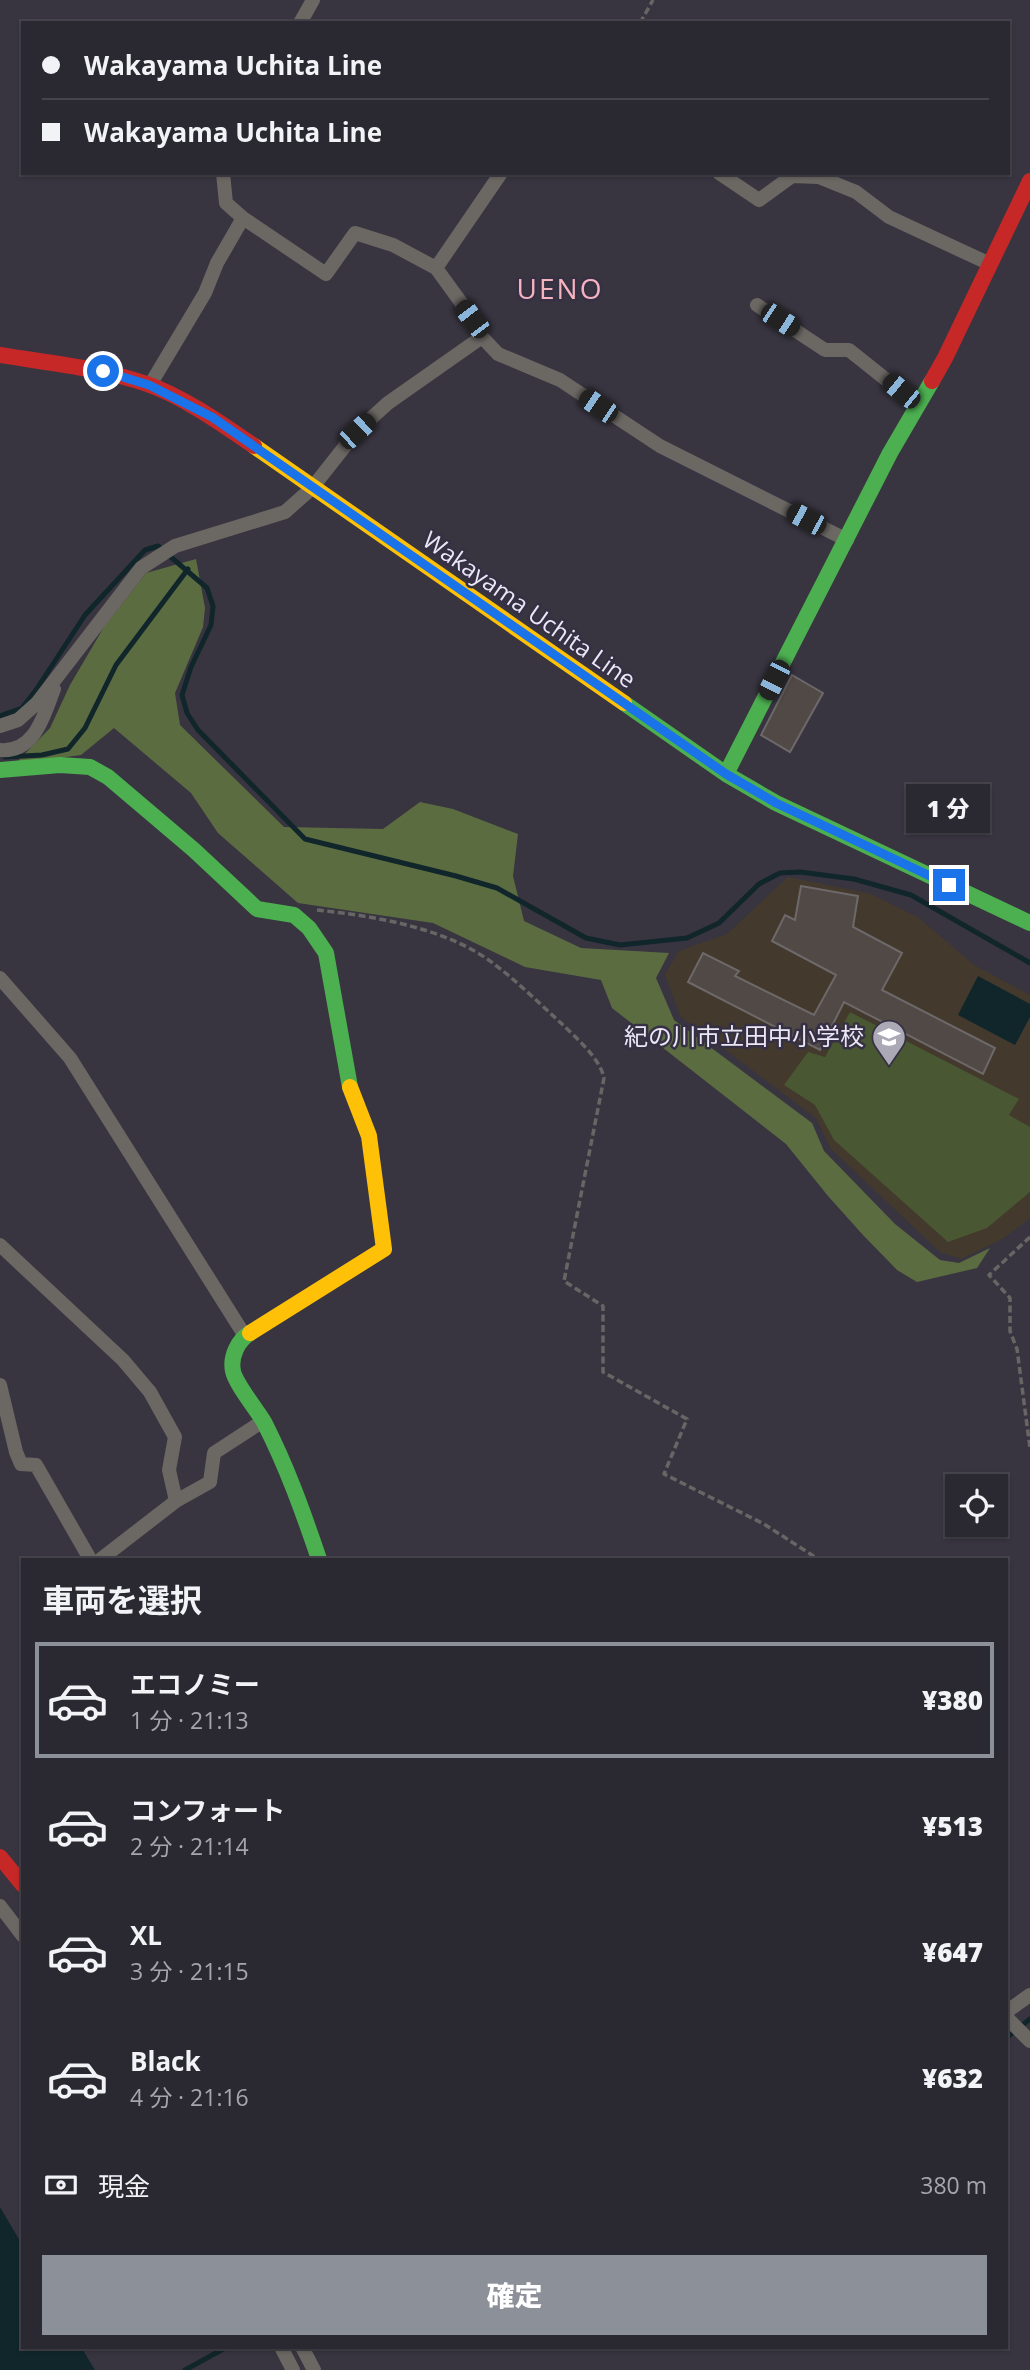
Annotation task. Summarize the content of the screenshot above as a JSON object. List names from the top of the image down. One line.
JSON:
{"streets":{"street":["Wakayama Uchita Line"]},"districts":["UENO"],"places":{"school or university":["紀の川市立田中小学校"]},"page":{"banner":["Wakayama Uchita Line","Wakayama Uchita Line"],"bubble":"1 分","heading":"車両を選択","list":[{"name":"エコノミー","note":"1 分 · 21:13","value":"¥380"},{"name":"コンフォート","note":"2 分 · 21:14","value":"¥513"},{"name":"XL","note":"3 分 · 21:15","value":"¥647"},{"name":"Black","note":"4 分 · 21:16","value":"¥632"}],"pay":["現金","380 m"],"buttons":"確定"}}
